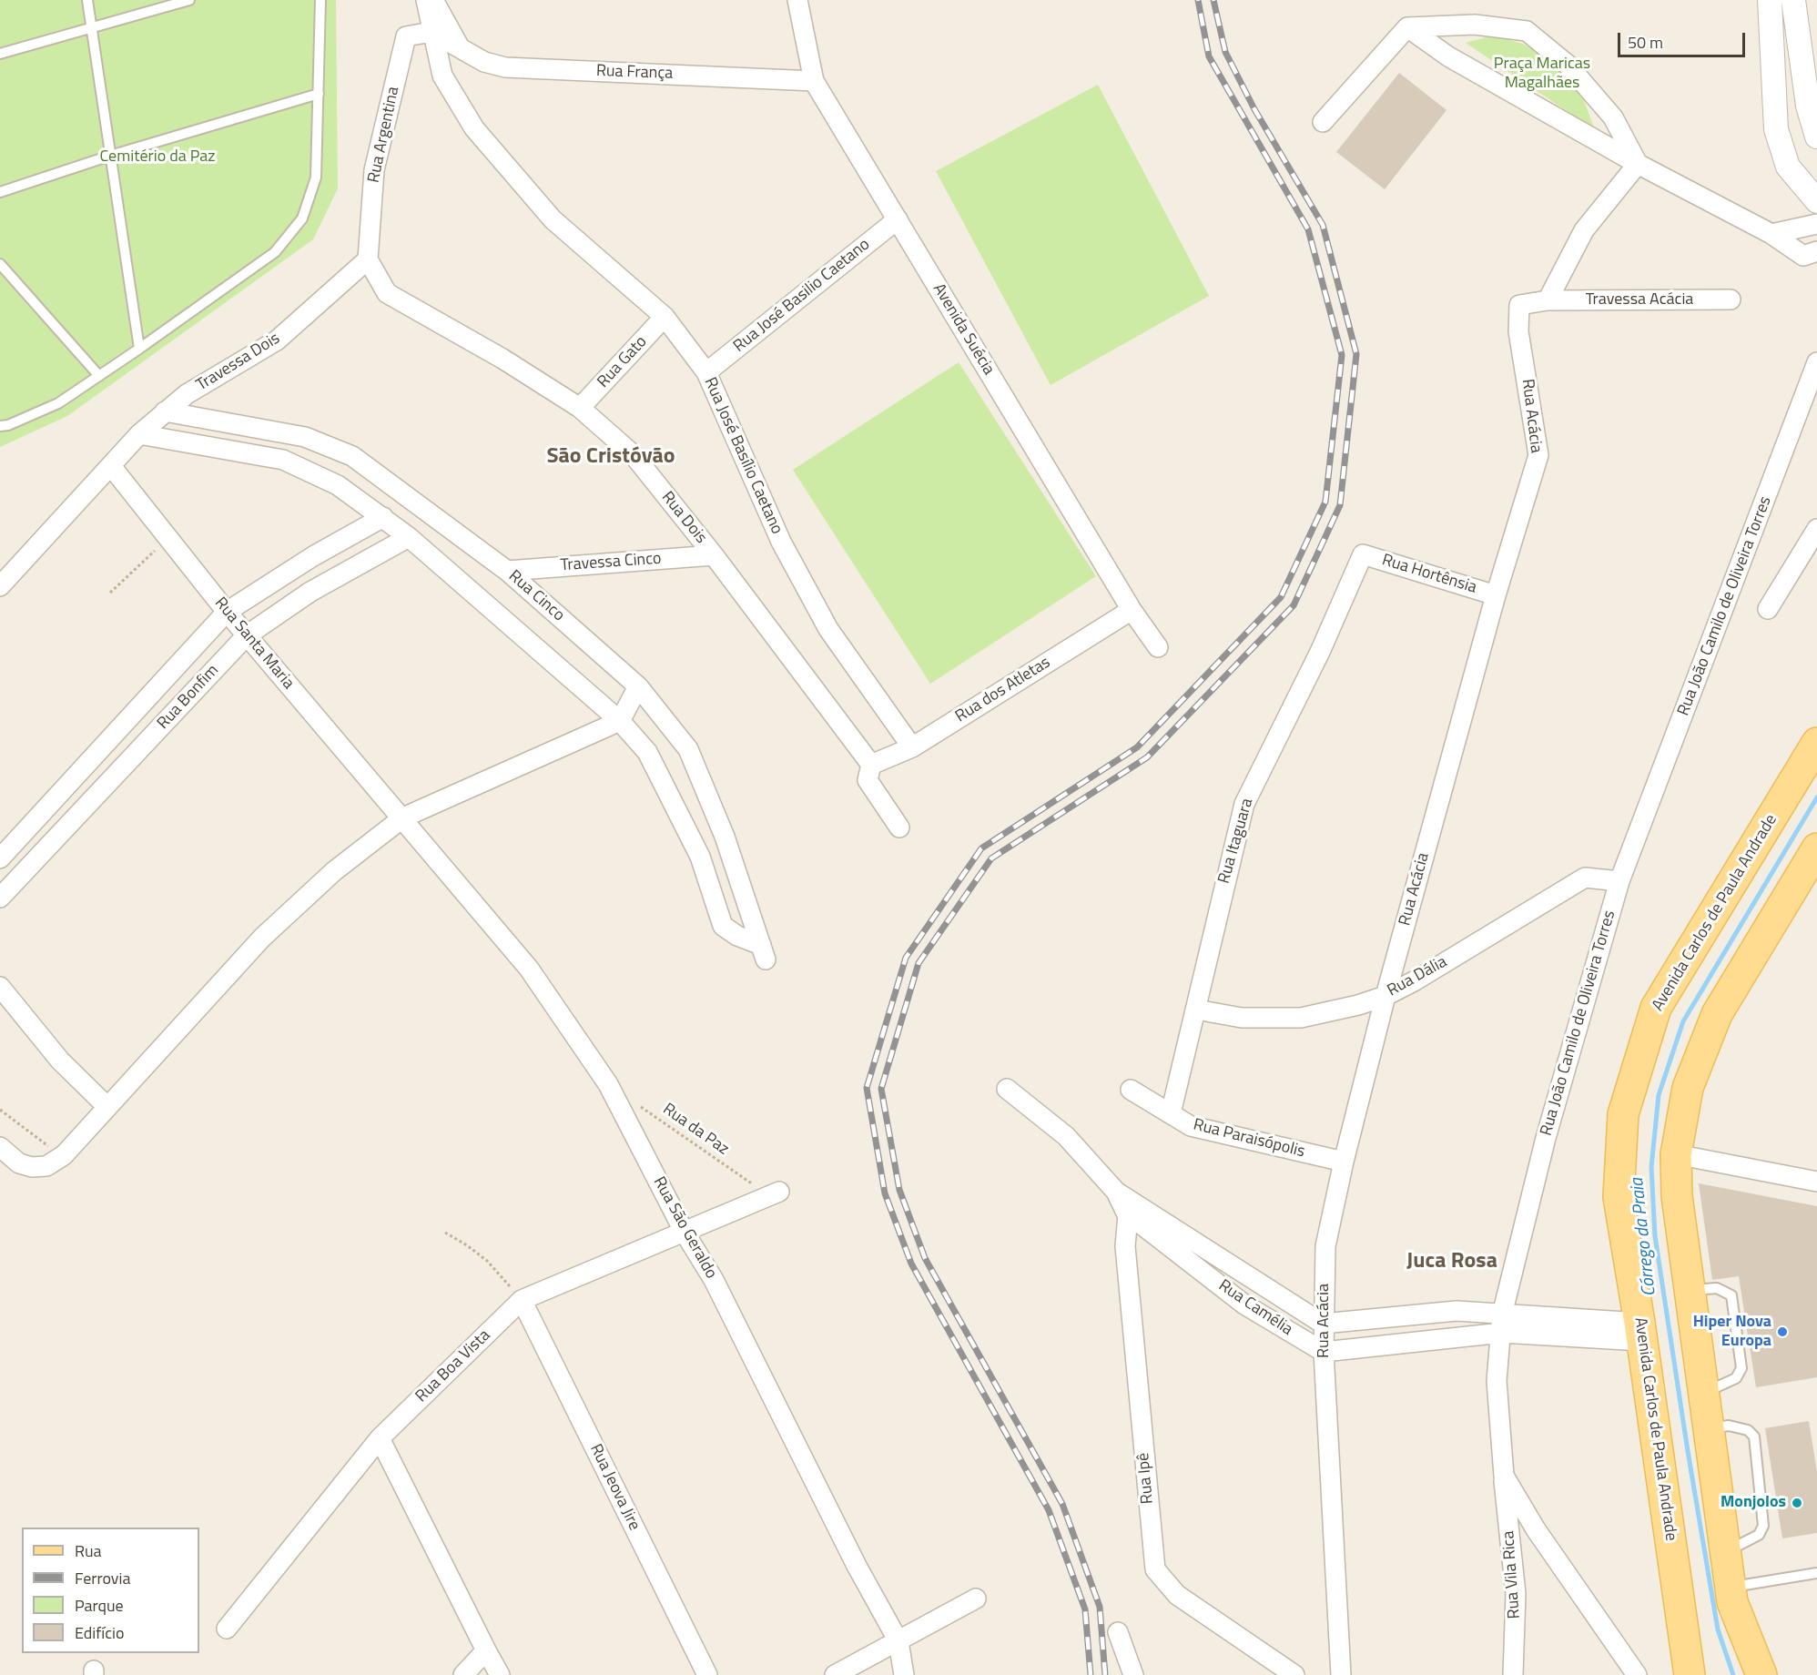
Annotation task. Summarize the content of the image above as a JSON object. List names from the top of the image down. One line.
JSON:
{"streets":{"main road":["Avenida Carlos de Paula Andrade"],"street":["Rua França","Rua Argentina","Rua José Basilio Caetano","Travessa Acácia","Avenida Suécia","Travessa Dois","Rua Gato","Rua Acácia","Rua José Basílio Caetano","Rua Dois","Travessa Cinco","Rua Hortênsia","Rua Cinco","Rua João Camilo de Oliveira Torres","Rua Santa Maria","Rua dos Atletas","Rua Bonfim","Rua Itaguara","Rua Dália","Rua Paraisópolis","Rua São Geraldo","Rua Camélia","Rua Boa Vista","Rua Ipê","Rua Jeova Jire","Rua Vila Rica"],"path":["Rua da Paz"]},"crossings":[["Rua França","Rua Argentina"],["Rua França","Avenida Suécia"],["Rua França","Rua José Basílio Caetano"],["Rua Argentina","Travessa Dois"],["Rua Argentina","Rua José Basílio Caetano"],["Rua Argentina","Rua Dois"],["Rua José Basilio Caetano","Avenida Suécia"],["Rua José Basilio Caetano","Rua José Basílio Caetano"],["Travessa Acácia","Rua Acácia"],["Avenida Suécia","Rua dos Atletas"],["Travessa Dois","Rua Dois"],["Travessa Dois","Rua Cinco"],["Travessa Dois","Rua Santa Maria"],["Rua Gato","Rua José Basílio Caetano"],["Rua Gato","Rua Dois"],["Rua Acácia","Rua Hortênsia"],["Rua Acácia","Rua Dália"],["Rua Acácia","Rua Paraisópolis"],["Rua Acácia","Rua Camélia"],["Rua José Basílio Caetano","Rua dos Atletas"],["Rua Dois","Travessa Cinco"],["Rua Dois","Rua dos Atletas"],["Travessa Cinco","Rua Cinco"],["Rua Hortênsia","Rua Itaguara"],["Rua Cinco","Rua Bonfim"],["Rua João Camilo de Oliveira Torres","Rua Dália"],["Rua João Camilo de Oliveira Torres","Rua Vila Rica"],["Rua Santa Maria","Rua Bonfim"],["Rua Santa Maria","Rua São Geraldo"],["Rua Itaguara","Rua Dália"],["Rua Itaguara","Rua Paraisópolis"],["Rua da Paz","Rua São Geraldo"],["Rua da Paz","Rua Boa Vista"],["Rua São Geraldo","Rua Boa Vista"],["Rua Camélia","Rua Ipê"],["Rua Boa Vista","Rua Jeova Jire"]],"districts":["São Cristóvão","Juca Rosa"],"water":["Córrego da Praia"],"parks":["Praça Maricas Magalhães","Cemitério da Paz"],"places":["Hiper Nova Europa","Monjolos"],"legend":["Rua","Ferrovia","Parque","Edifício"],"scale_bar":"50 m"}
